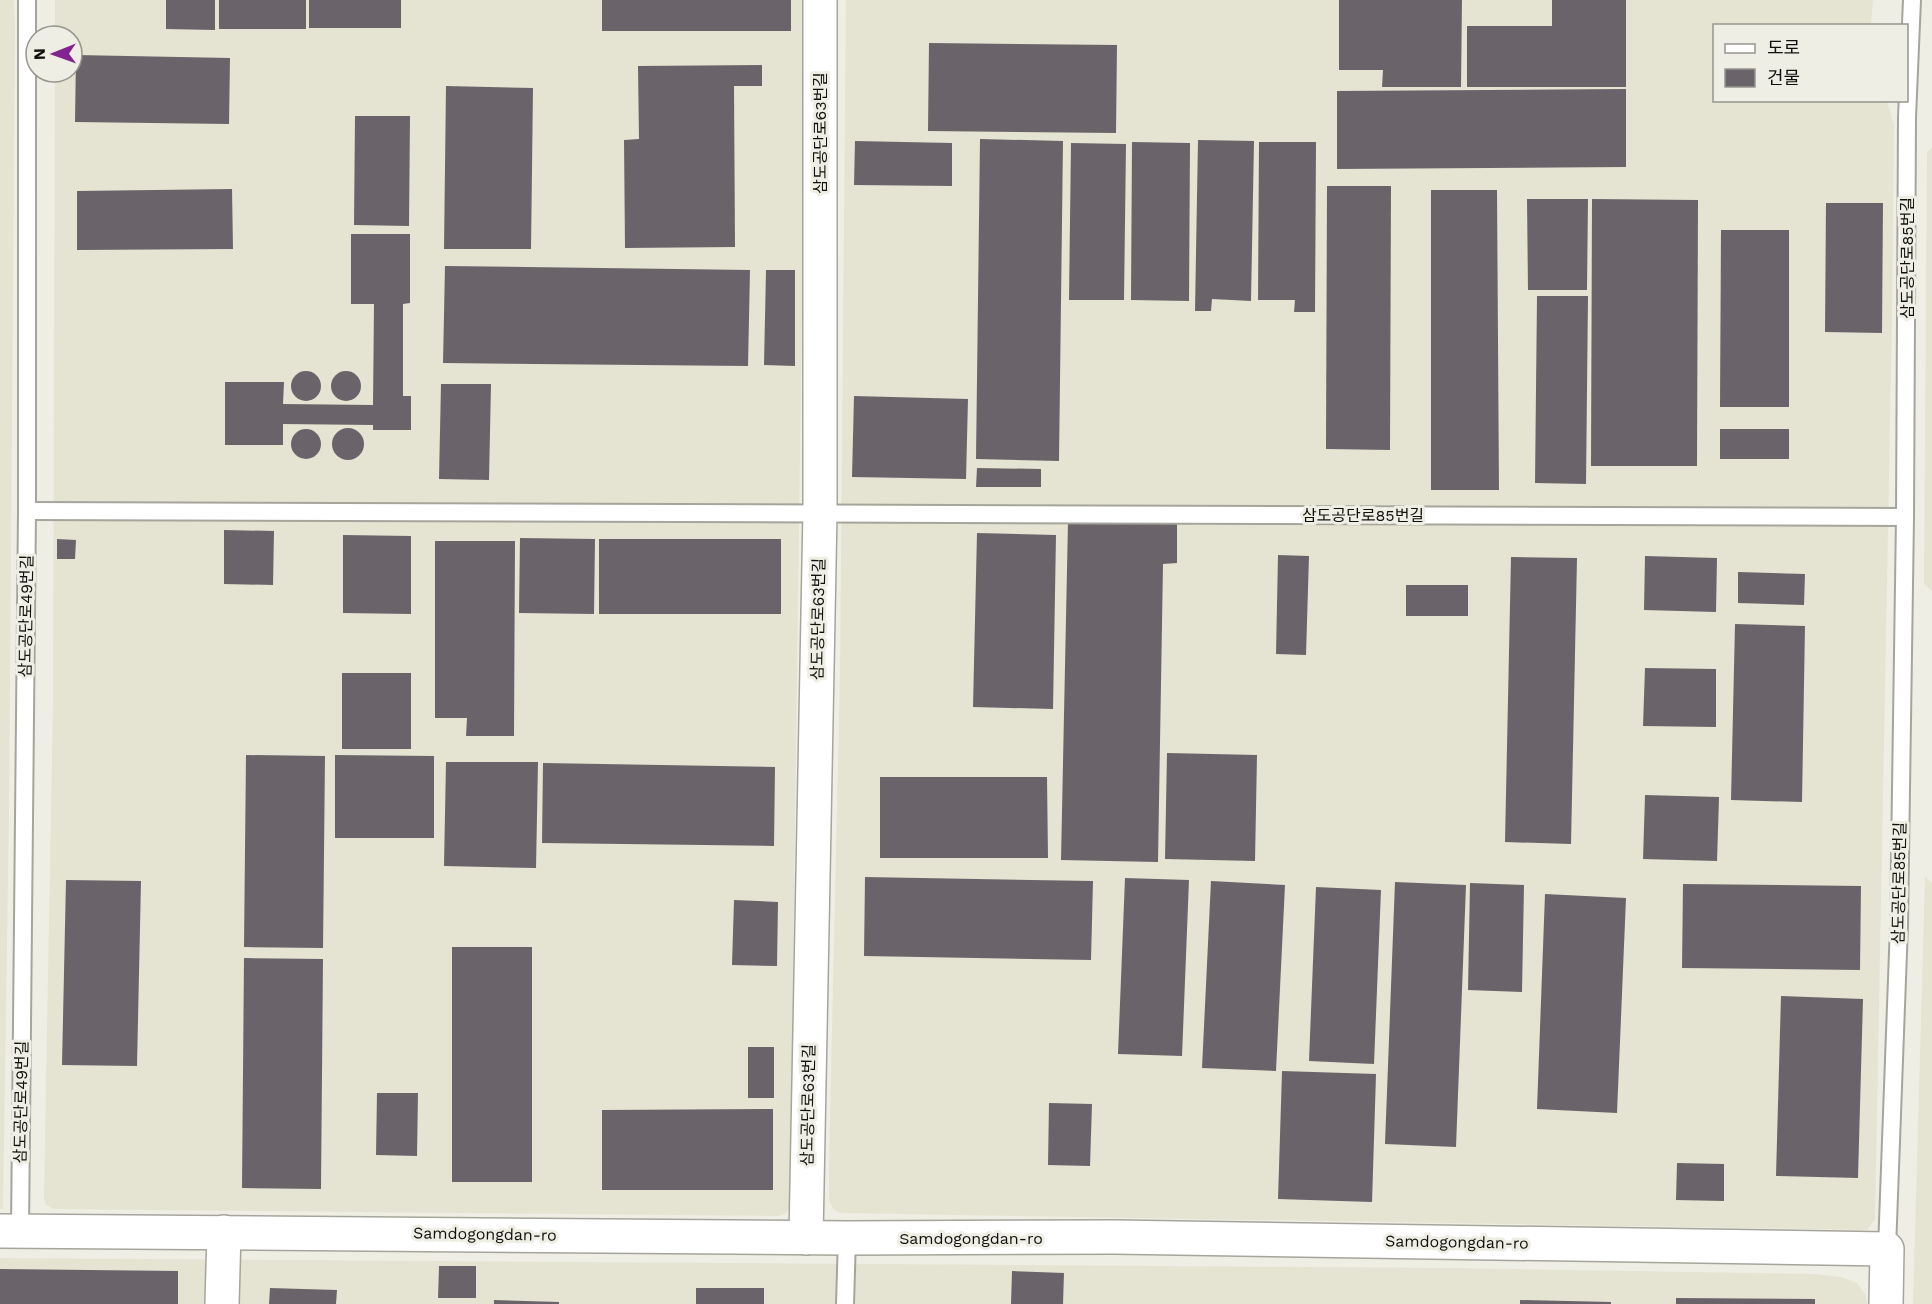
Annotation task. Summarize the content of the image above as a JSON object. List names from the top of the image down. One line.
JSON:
{"streets":{"street":["삼도공단로63번길","Samdogongdan-ro"],"lane":["삼도공단로85번길","삼도공단로49번길"]},"crossings":[["삼도공단로63번길","삼도공단로85번길"],["삼도공단로63번길","Samdogongdan-ro"],["삼도공단로85번길","삼도공단로49번길"],["삼도공단로85번길","Samdogongdan-ro"],["삼도공단로49번길","Samdogongdan-ro"]],"legend":["도로","건물"],"north":"left"}
